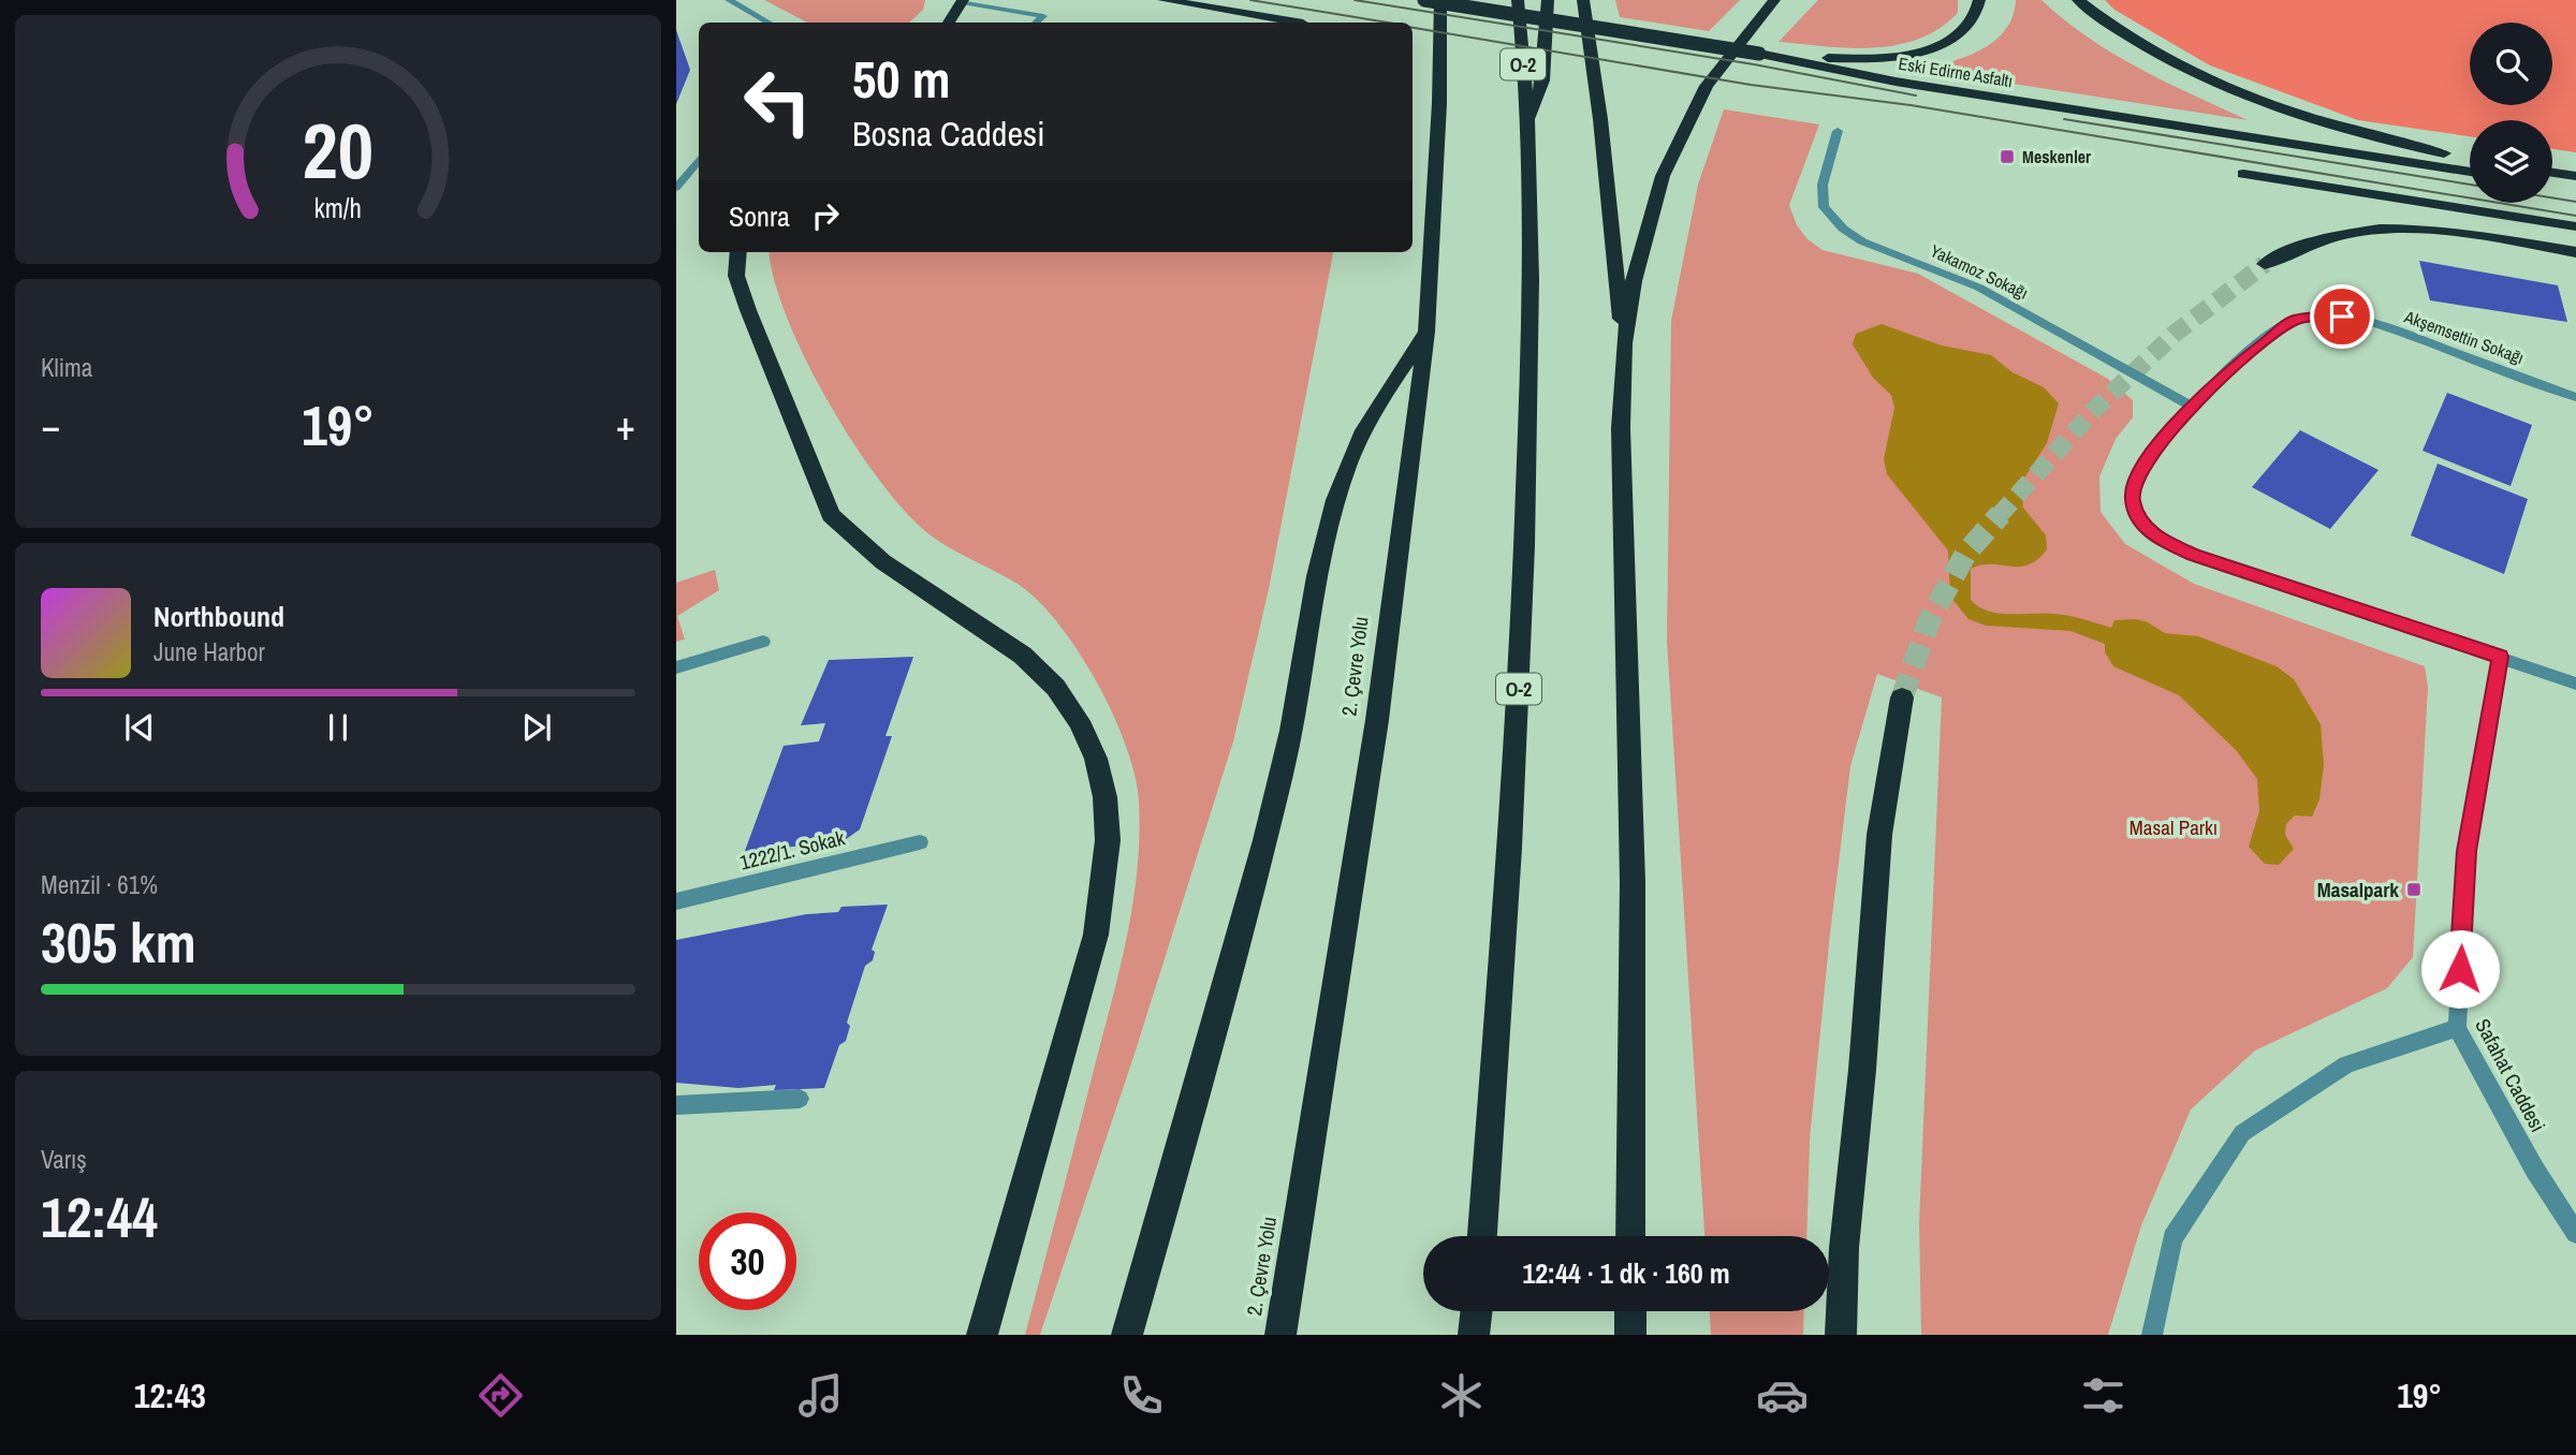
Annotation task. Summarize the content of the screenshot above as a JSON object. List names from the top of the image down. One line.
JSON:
{"streets":{"highway":["O-2","Eski Edirne Asfaltı","2. Çevre Yolu"],"street":["Yakamoz Sokağı","Akşemsettin Sokağı","1222/1. Sokak","Safahat Caddesi"]},"crossings":[["Yakamoz Sokağı","Akşemsettin Sokağı"],["Akşemsettin Sokağı","Safahat Caddesi"]],"parks":["Masal Parkı"],"places":{"transit":["Meskenler","Masalpark"]},"page":{"turn":["50 m","Bosna Caddesi"],"then":"Sonra","tile":["Klima",["Menzil · 61%","305 km"],["Varış","12:44"]],"heat":["−","19°","+"],"song":["Northbound","June Harbor"],"limit":"30","trip":"12:44 · 1 dk · 160 m","tabs":["12:43","19°"],"gauge":["20","km/h"]}}
